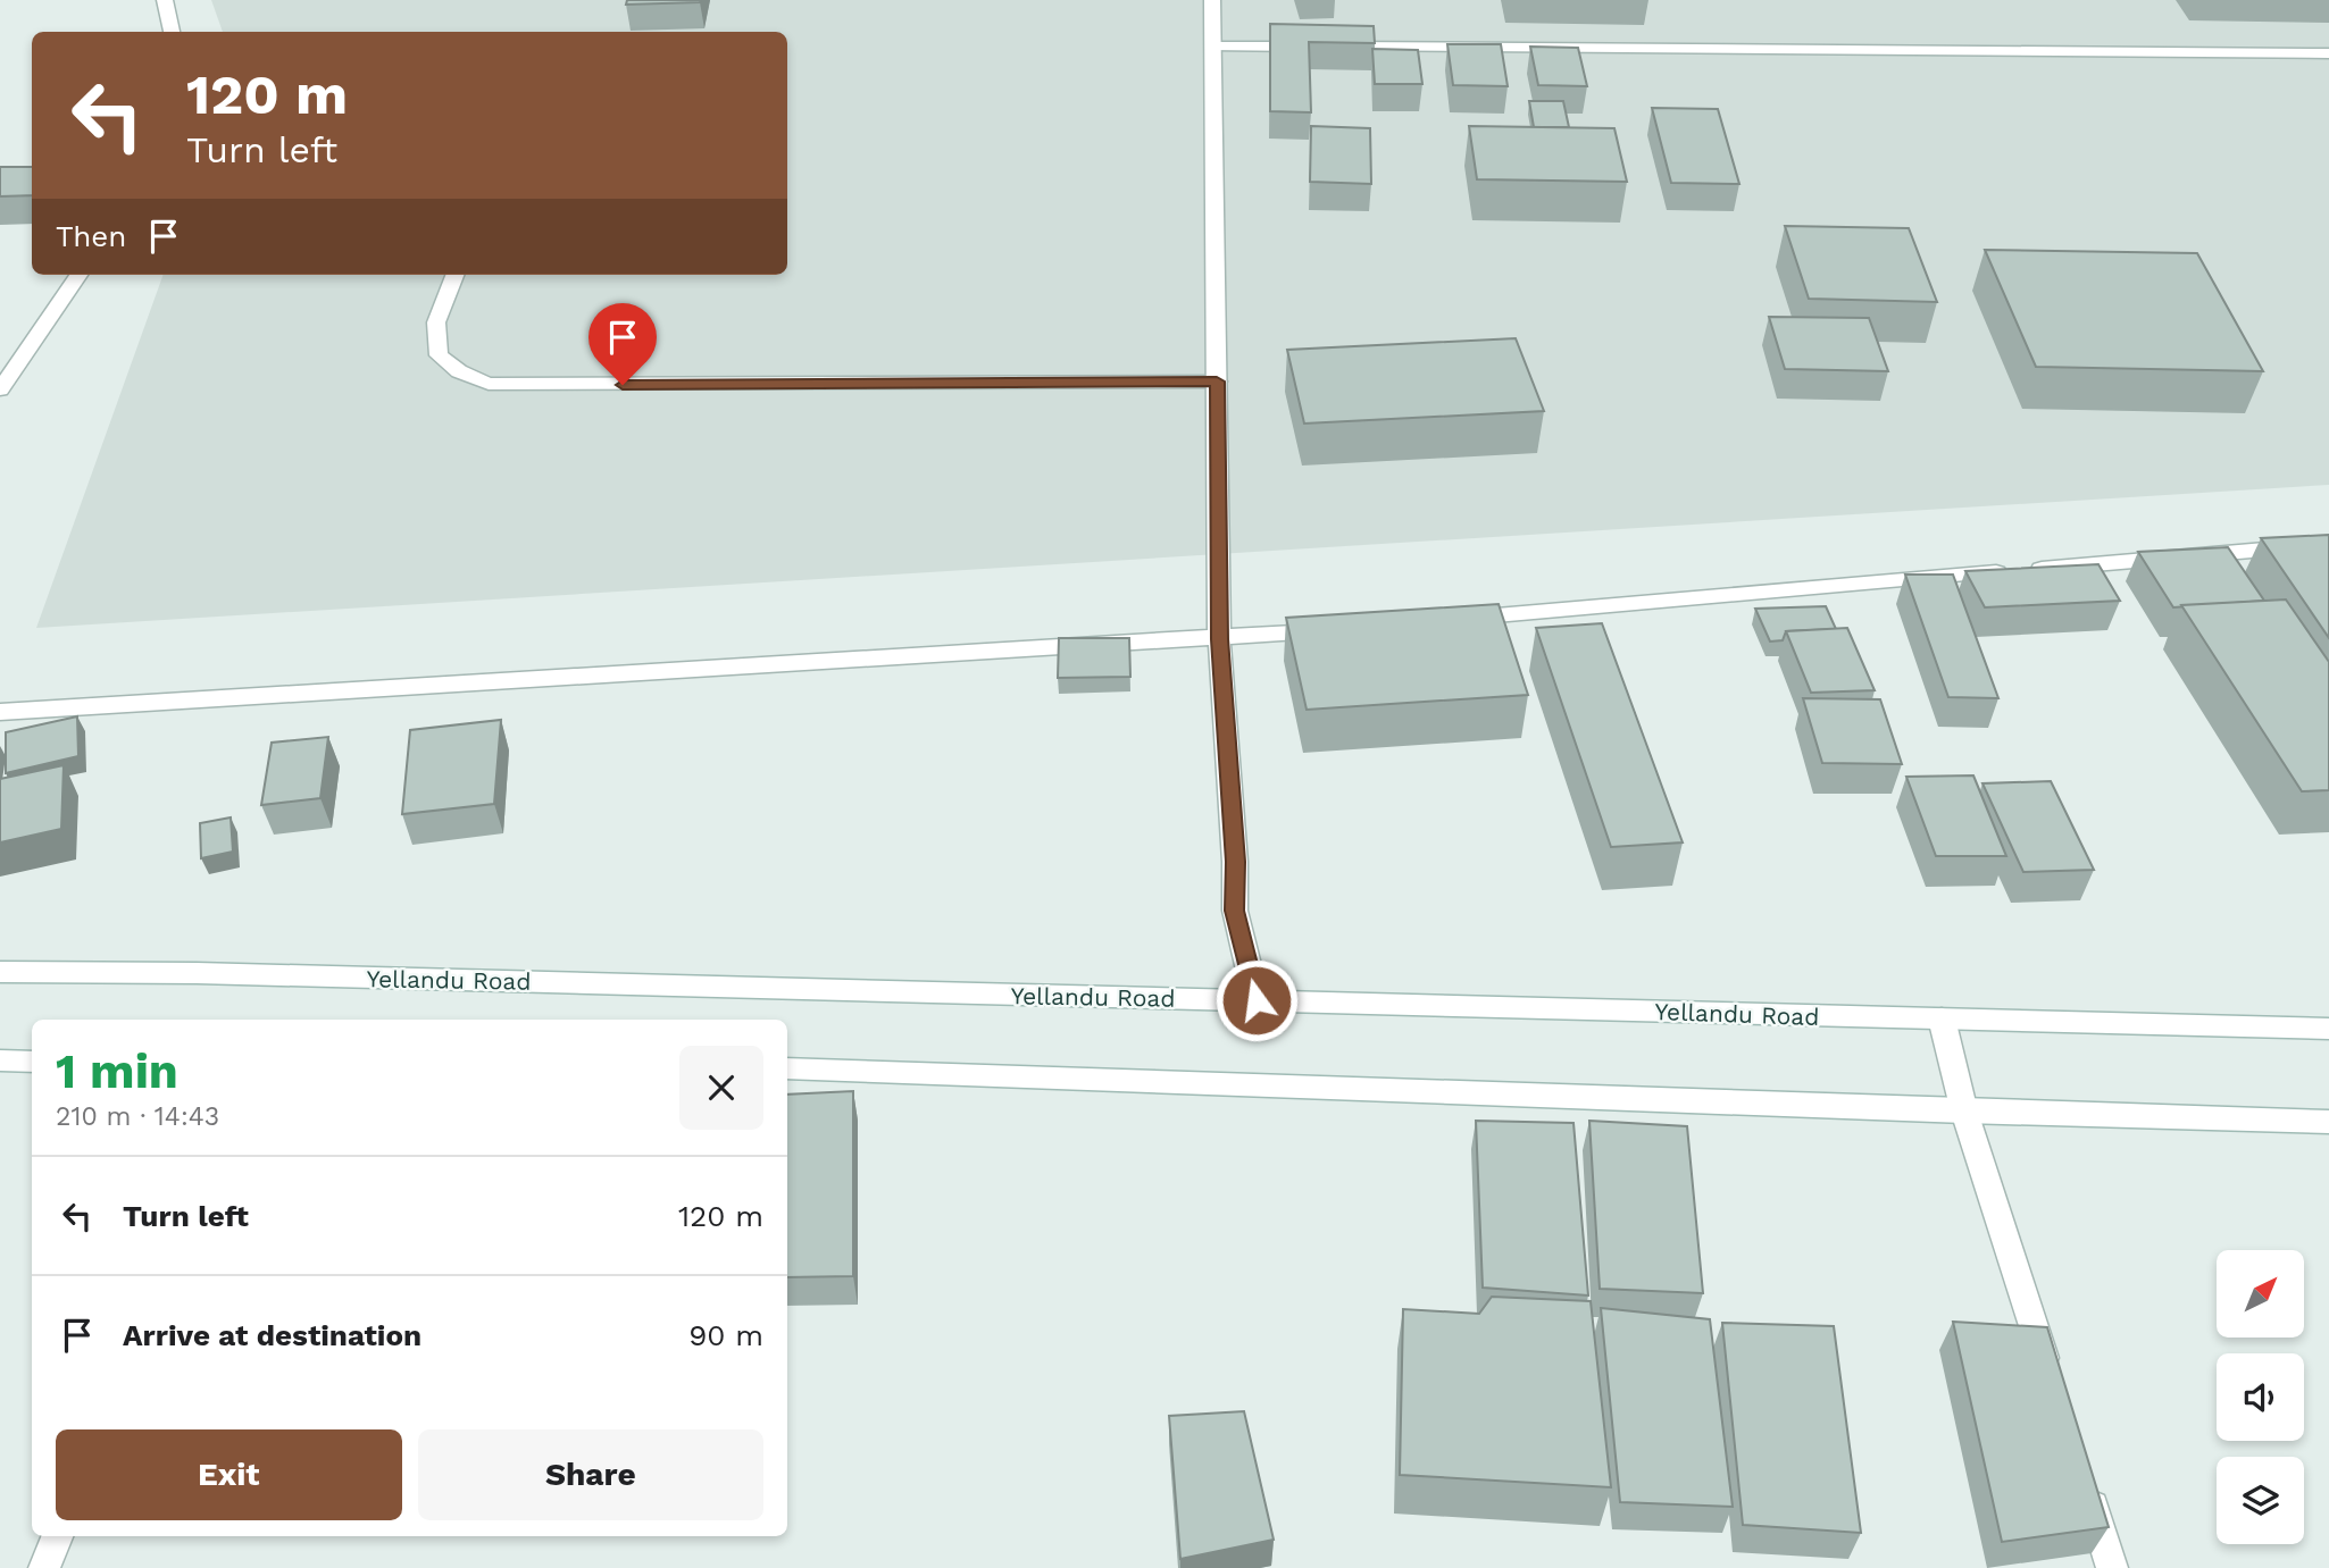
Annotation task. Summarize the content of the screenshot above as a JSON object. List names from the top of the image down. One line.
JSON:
{"streets":{"street":["Yellandu Road"]},"north":"top right","page":{"turn":["120 m","Turn left"],"then":"Then","heading":["1 min","210 m · 14:43"],"list":[{"name":"Turn left","value":"120 m"},{"name":"Arrive at destination","value":"90 m"}],"buttons":["Exit","Share"]}}
